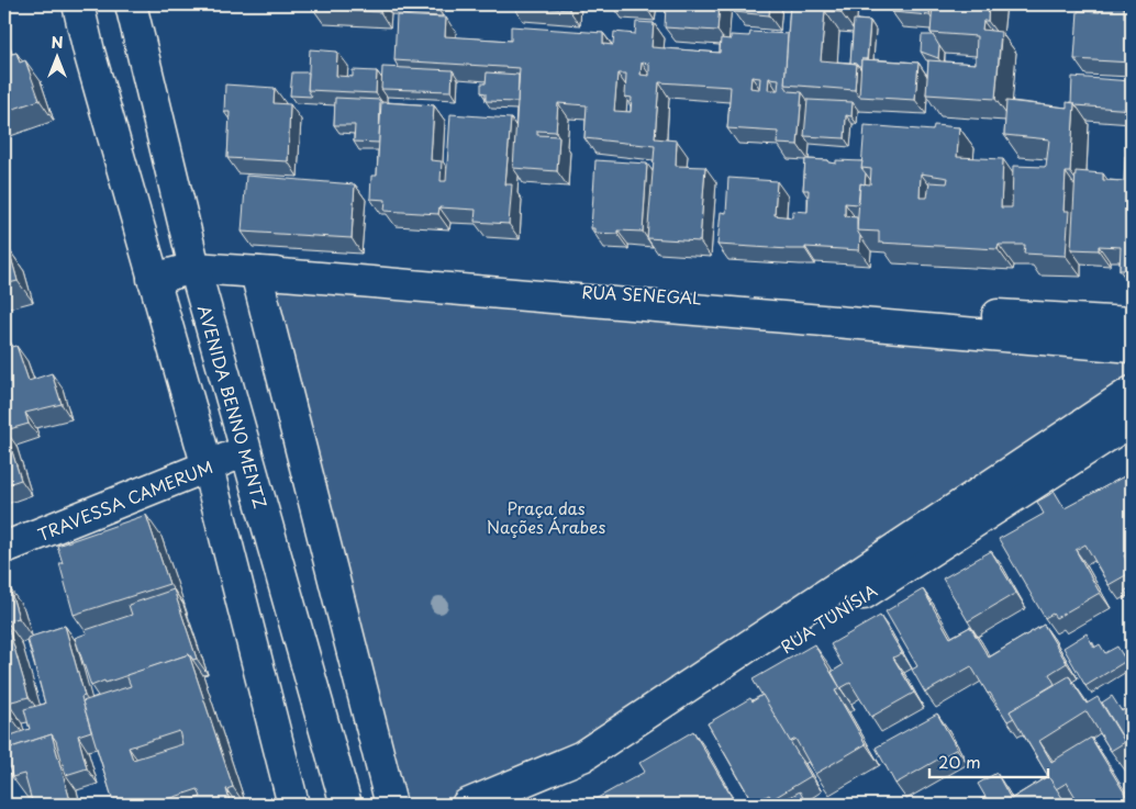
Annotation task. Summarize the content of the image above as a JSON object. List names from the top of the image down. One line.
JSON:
{"streets":{"street":["RUA SENEGAL","AVENIDA BENNO MENTZ","TRAVESSA CAMERUM","RUA TUNÍSIA"]},"crossings":[["RUA SENEGAL","AVENIDA BENNO MENTZ"],["AVENIDA BENNO MENTZ","TRAVESSA CAMERUM"]],"parks":["Praça das Nações Árabes"],"scale_bar":"20 m","north":"top"}
